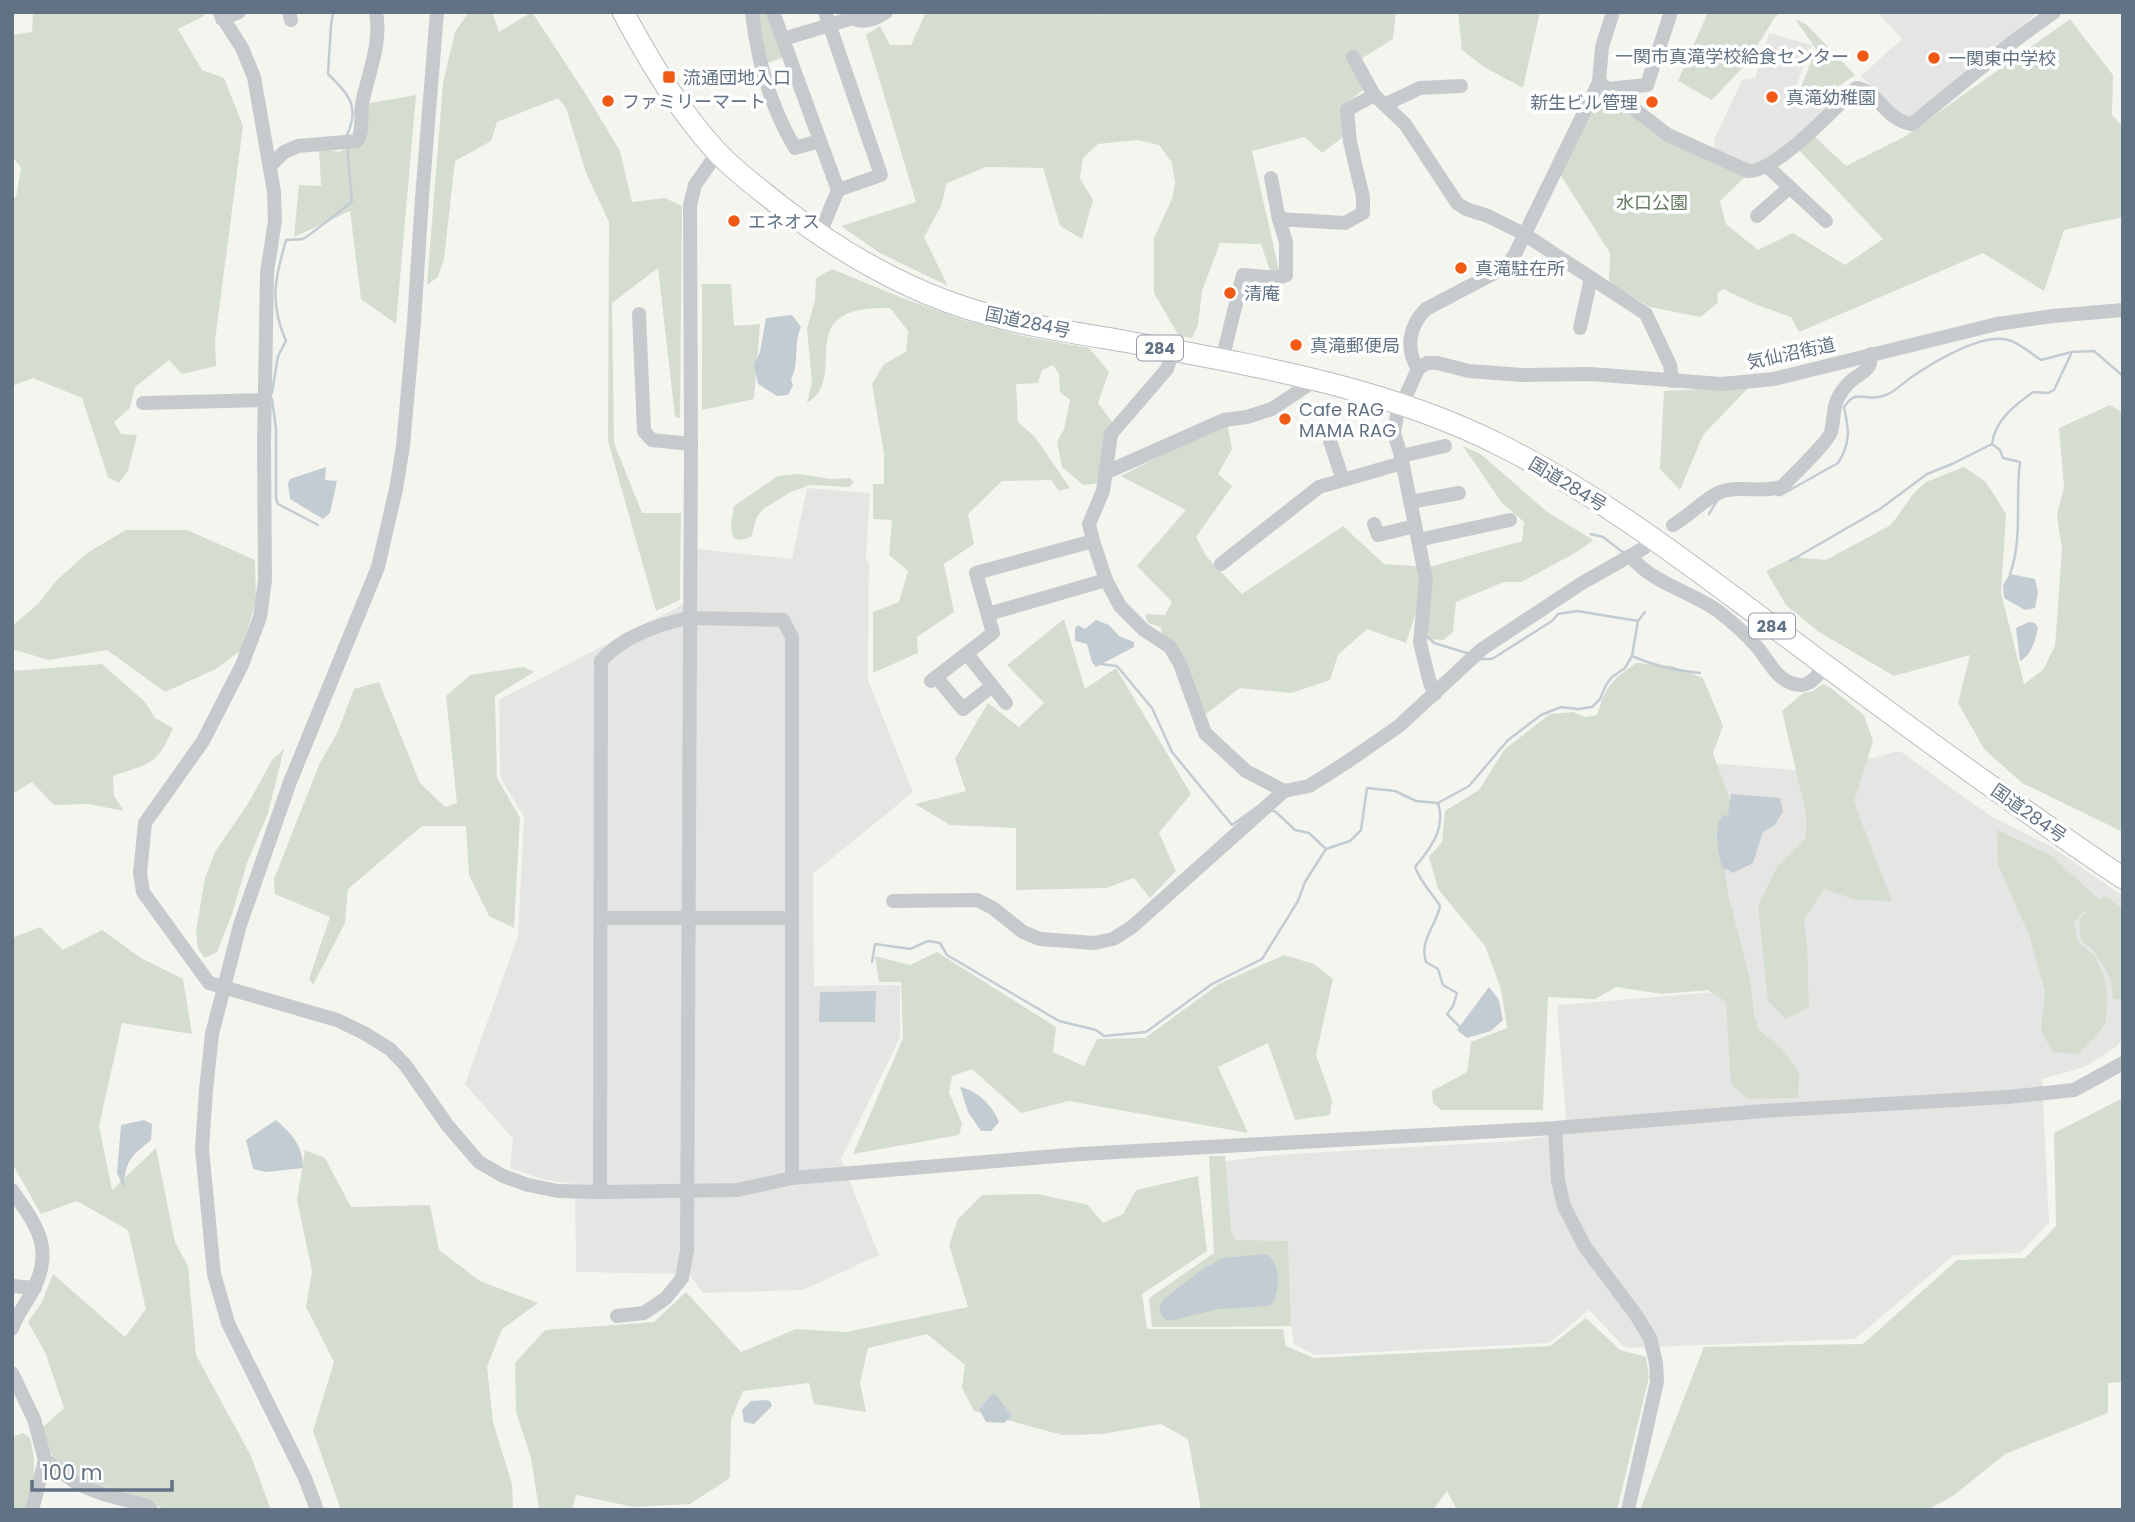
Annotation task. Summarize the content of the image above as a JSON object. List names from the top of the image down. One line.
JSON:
{"streets":{"highway":["国道284号","284"],"street":["気仙沼街道"]},"parks":["水口公園"],"places":{"other":["一関市真滝学校給食センター","一関東中学校","真滝幼稚園","ファミリーマート","新生ビル管理","エネオス","真滝駐在所","清庵","真滝郵便局","Cafe RAG MAMA RAG"],"transit":["流通団地入口"]},"scale_bar":"100 m"}
